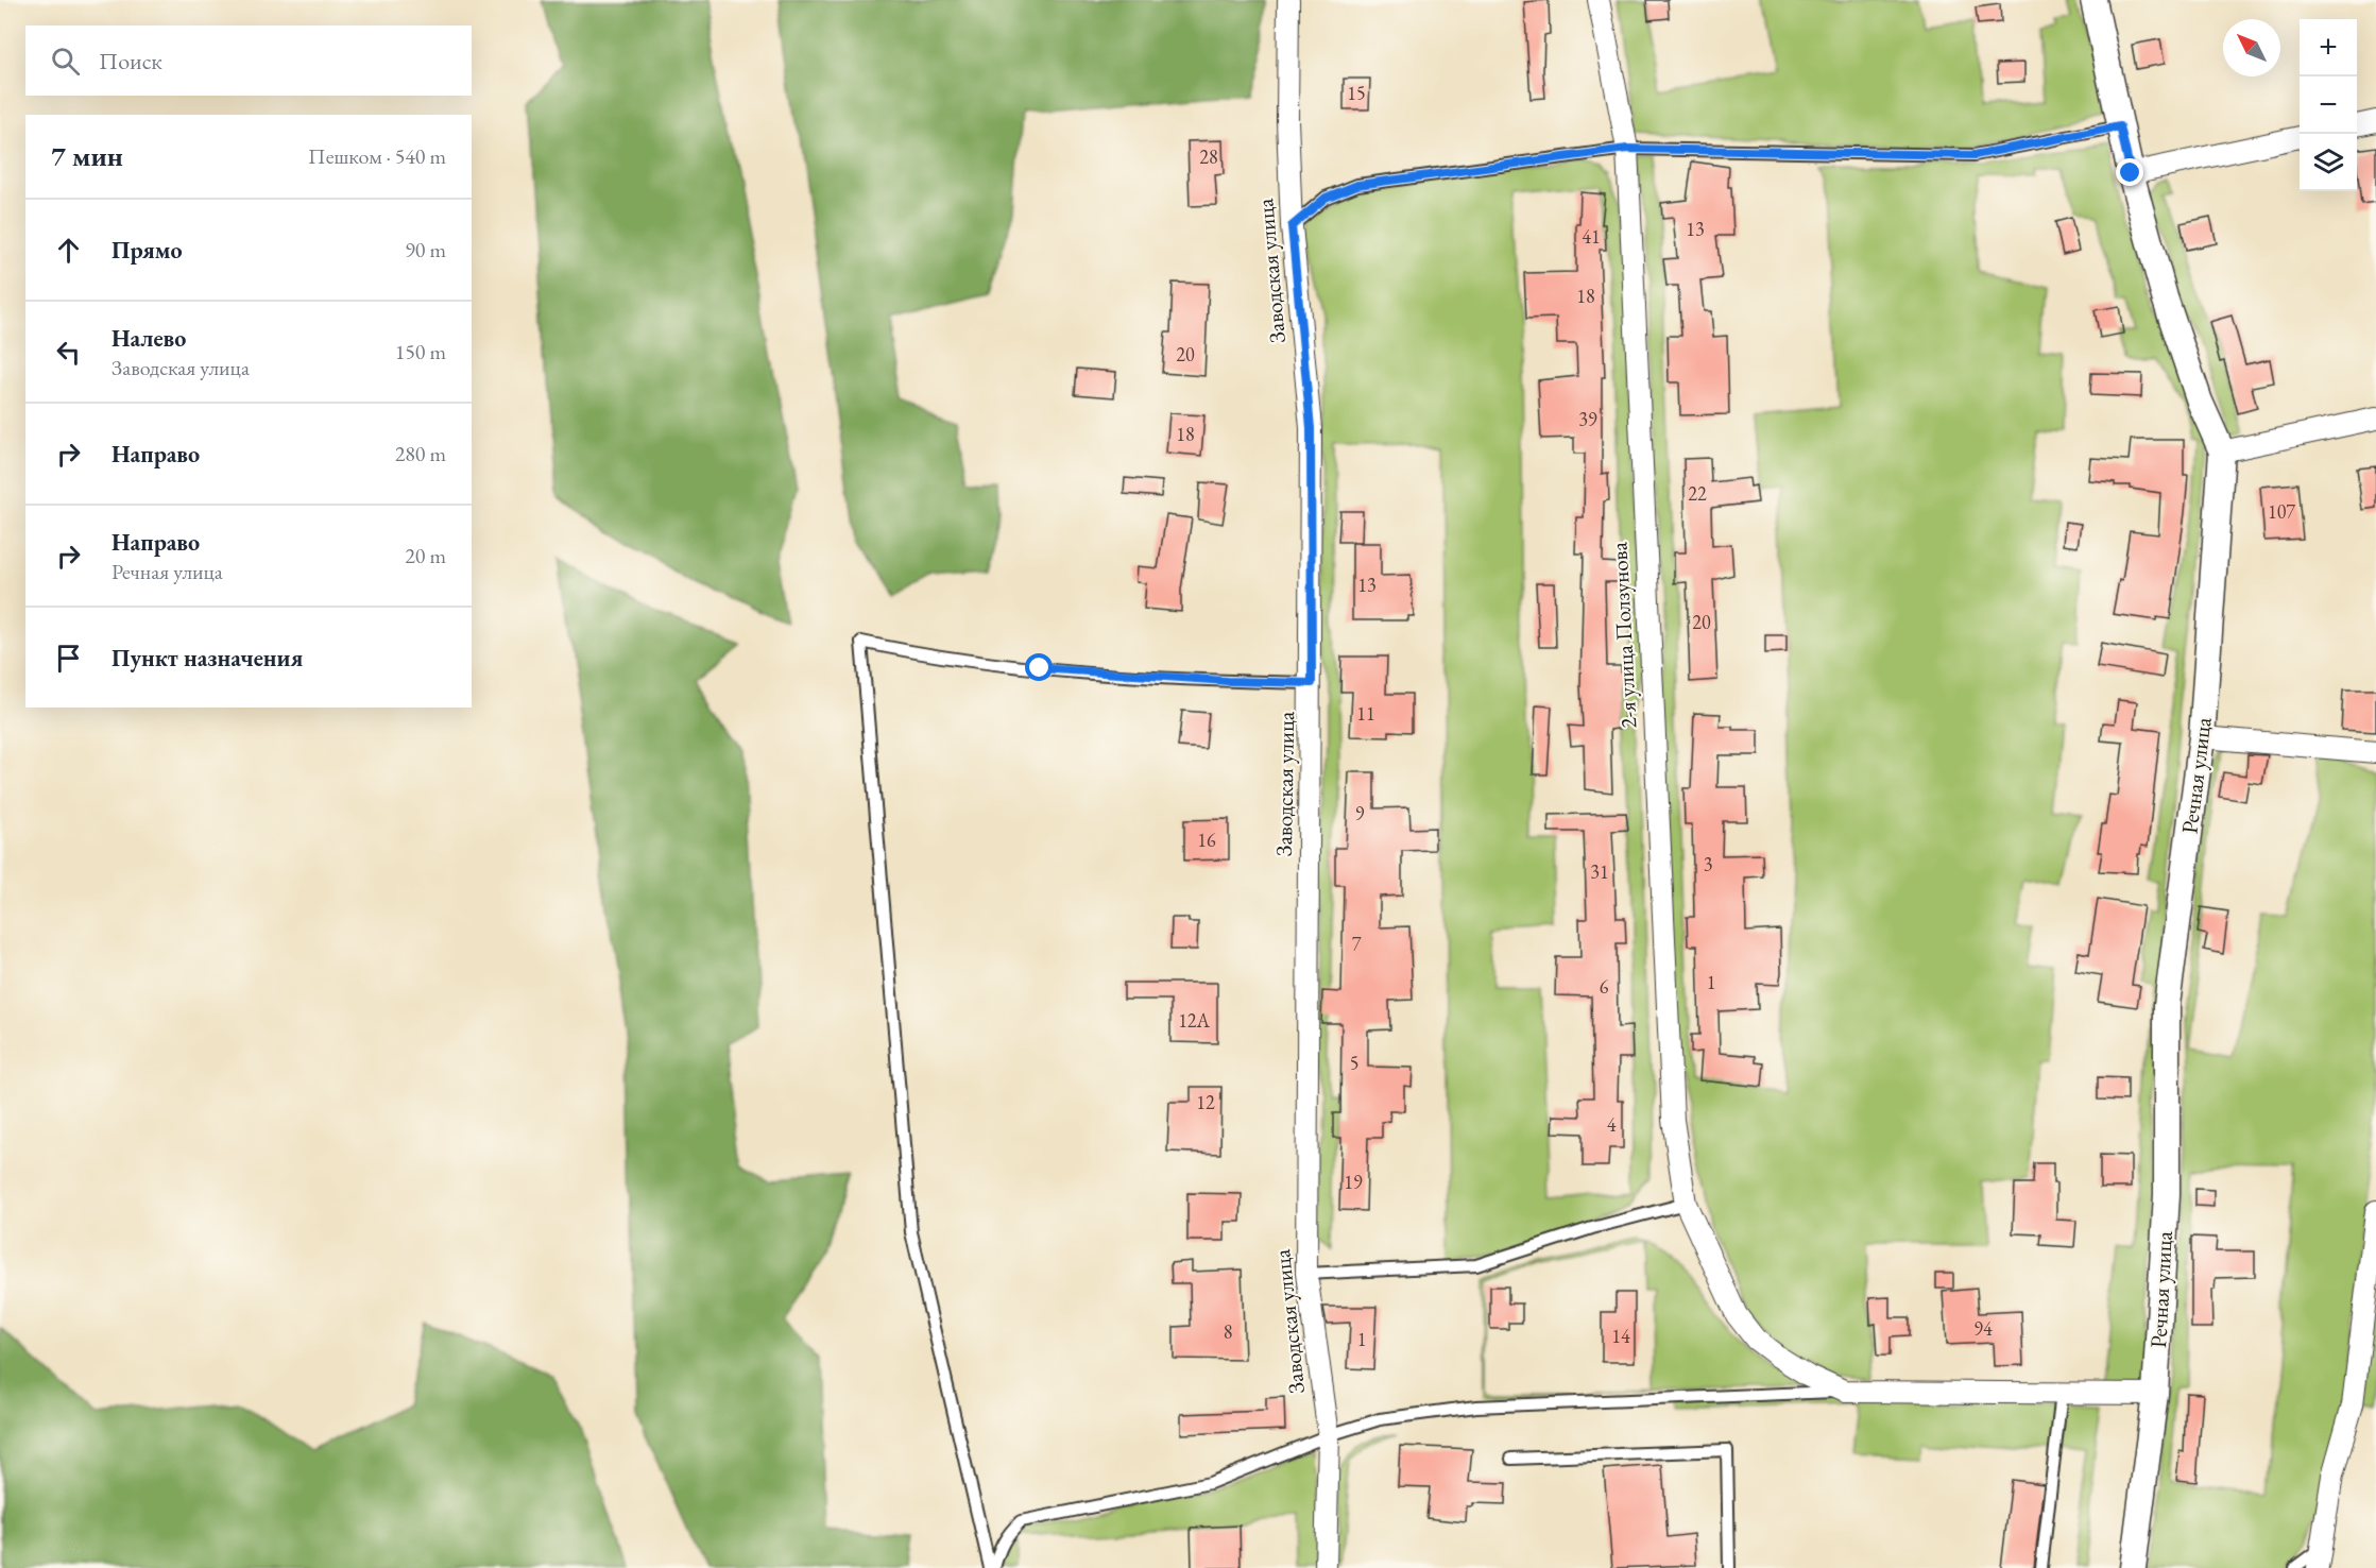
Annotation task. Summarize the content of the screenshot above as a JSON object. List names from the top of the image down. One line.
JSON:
{"streets":{"street":["Заводская улица","2-я улица Ползунова","Речная улица"]},"house_numbers":["15","28","13","41","18","20","39","18","22","107","13","20","11","9","16","3","31","7","1","6","12А","5","12","4","19","94","8","14","1"],"north":"top left","page":{"map_buttons":["+","−"],"search":"Поиск","heading":["7 мин","Пешком · 540 m"],"list":[["Прямо","90 m"],["Налево","Заводская улица","150 m"],["Направо","280 m"],["Направо","Речная улица","20 m"],"Пункт назначения"]}}
